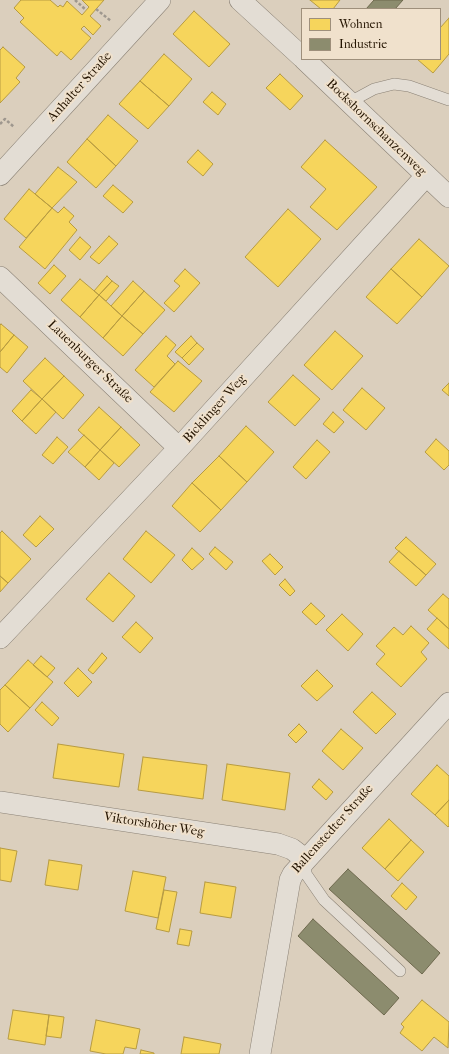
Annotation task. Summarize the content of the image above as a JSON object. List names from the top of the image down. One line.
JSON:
{"streets":{"street":["Anhalter Straße","Bockshornschanzenweg","Lauenburger Straße","Bicklinger Weg","Viktorshöher Weg","Ballenstedter Straße"]},"crossings":[["Bockshornschanzenweg","Bicklinger Weg"],["Lauenburger Straße","Bicklinger Weg"],["Viktorshöher Weg","Ballenstedter Straße"]],"legend":["Wohnen","Industrie"]}
